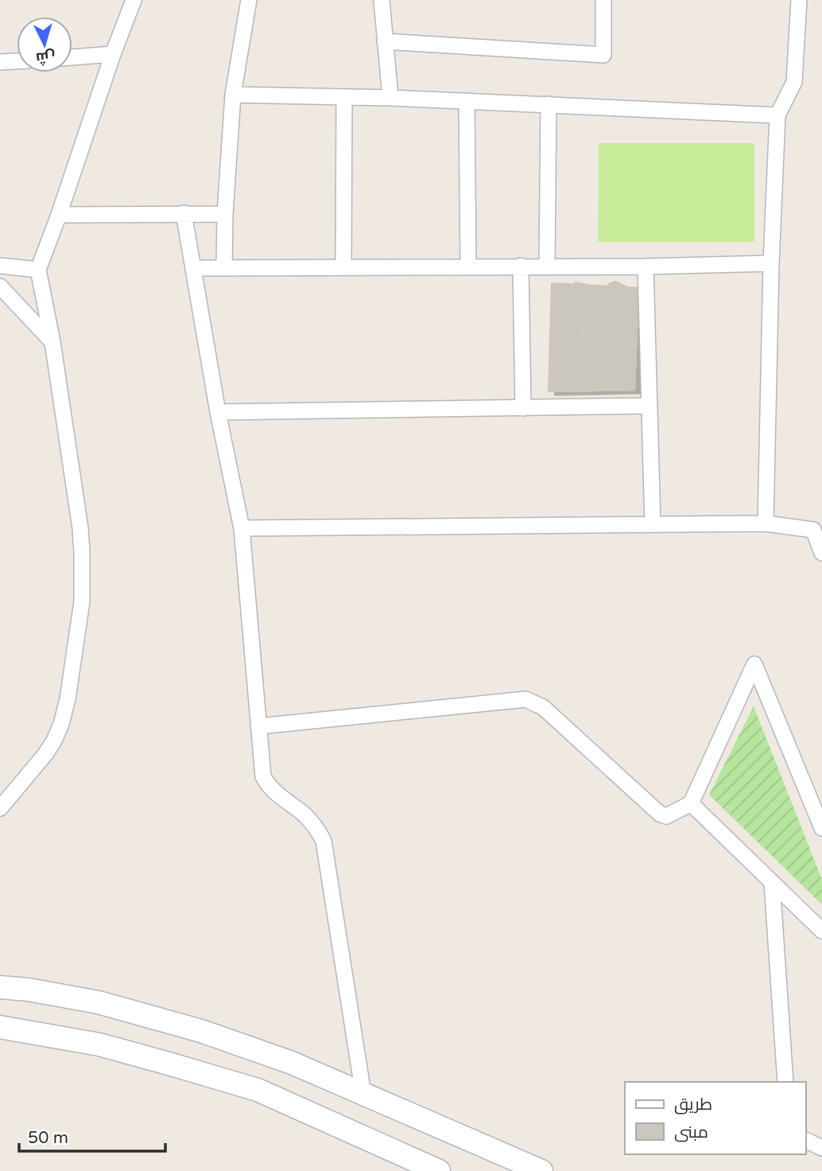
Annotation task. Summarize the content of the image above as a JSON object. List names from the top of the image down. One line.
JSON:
{"legend":["طريق","مبنى"],"scale_bar":"50 m","north":"bottom"}
